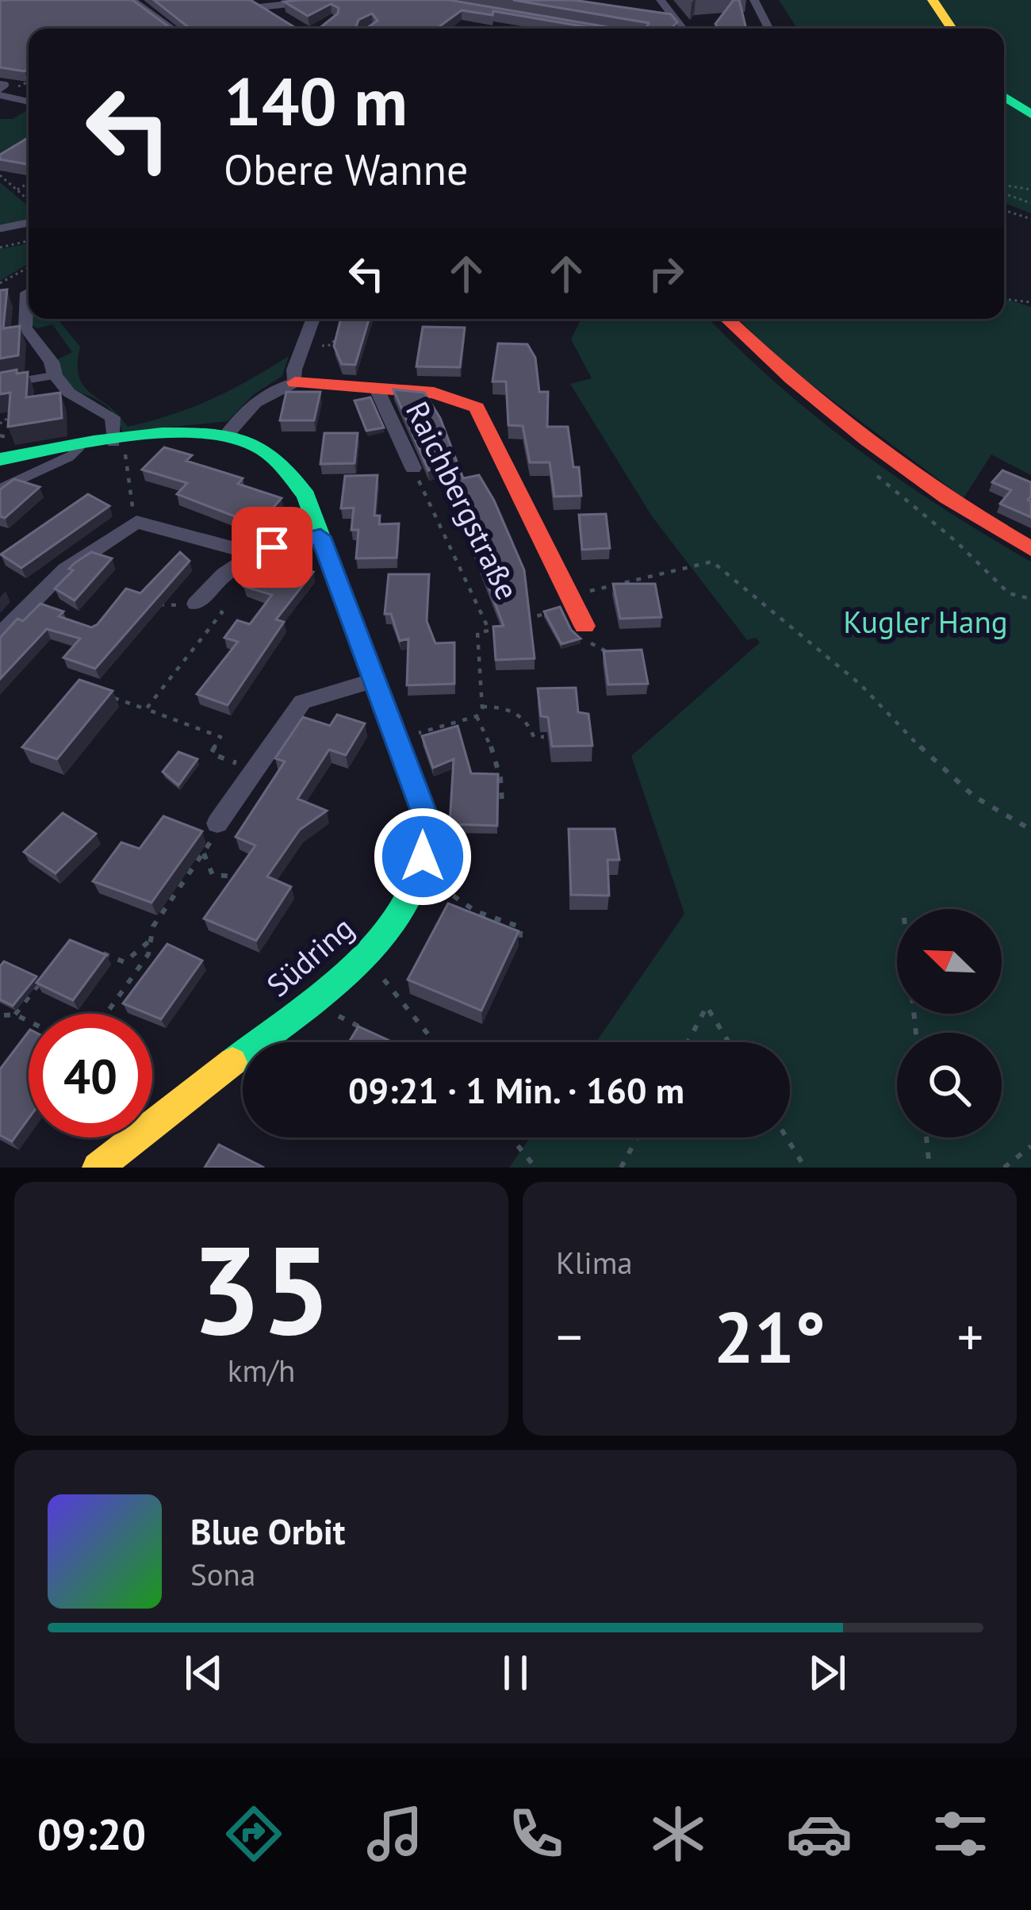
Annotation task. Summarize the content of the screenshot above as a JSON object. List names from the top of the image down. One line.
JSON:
{"streets":{"street":["Raichbergstraße","Südring"]},"parks":["Kugler Hang"],"north":"top left","page":{"turn":["140 m","Obere Wanne"],"limit":"40","trip":"09:21 · 1 Min. · 160 m","tile":[["35","km/h"],"Klima"],"heat":["−","21°","+"],"song":["Blue Orbit","Sona"],"tabs":"09:20"}}
